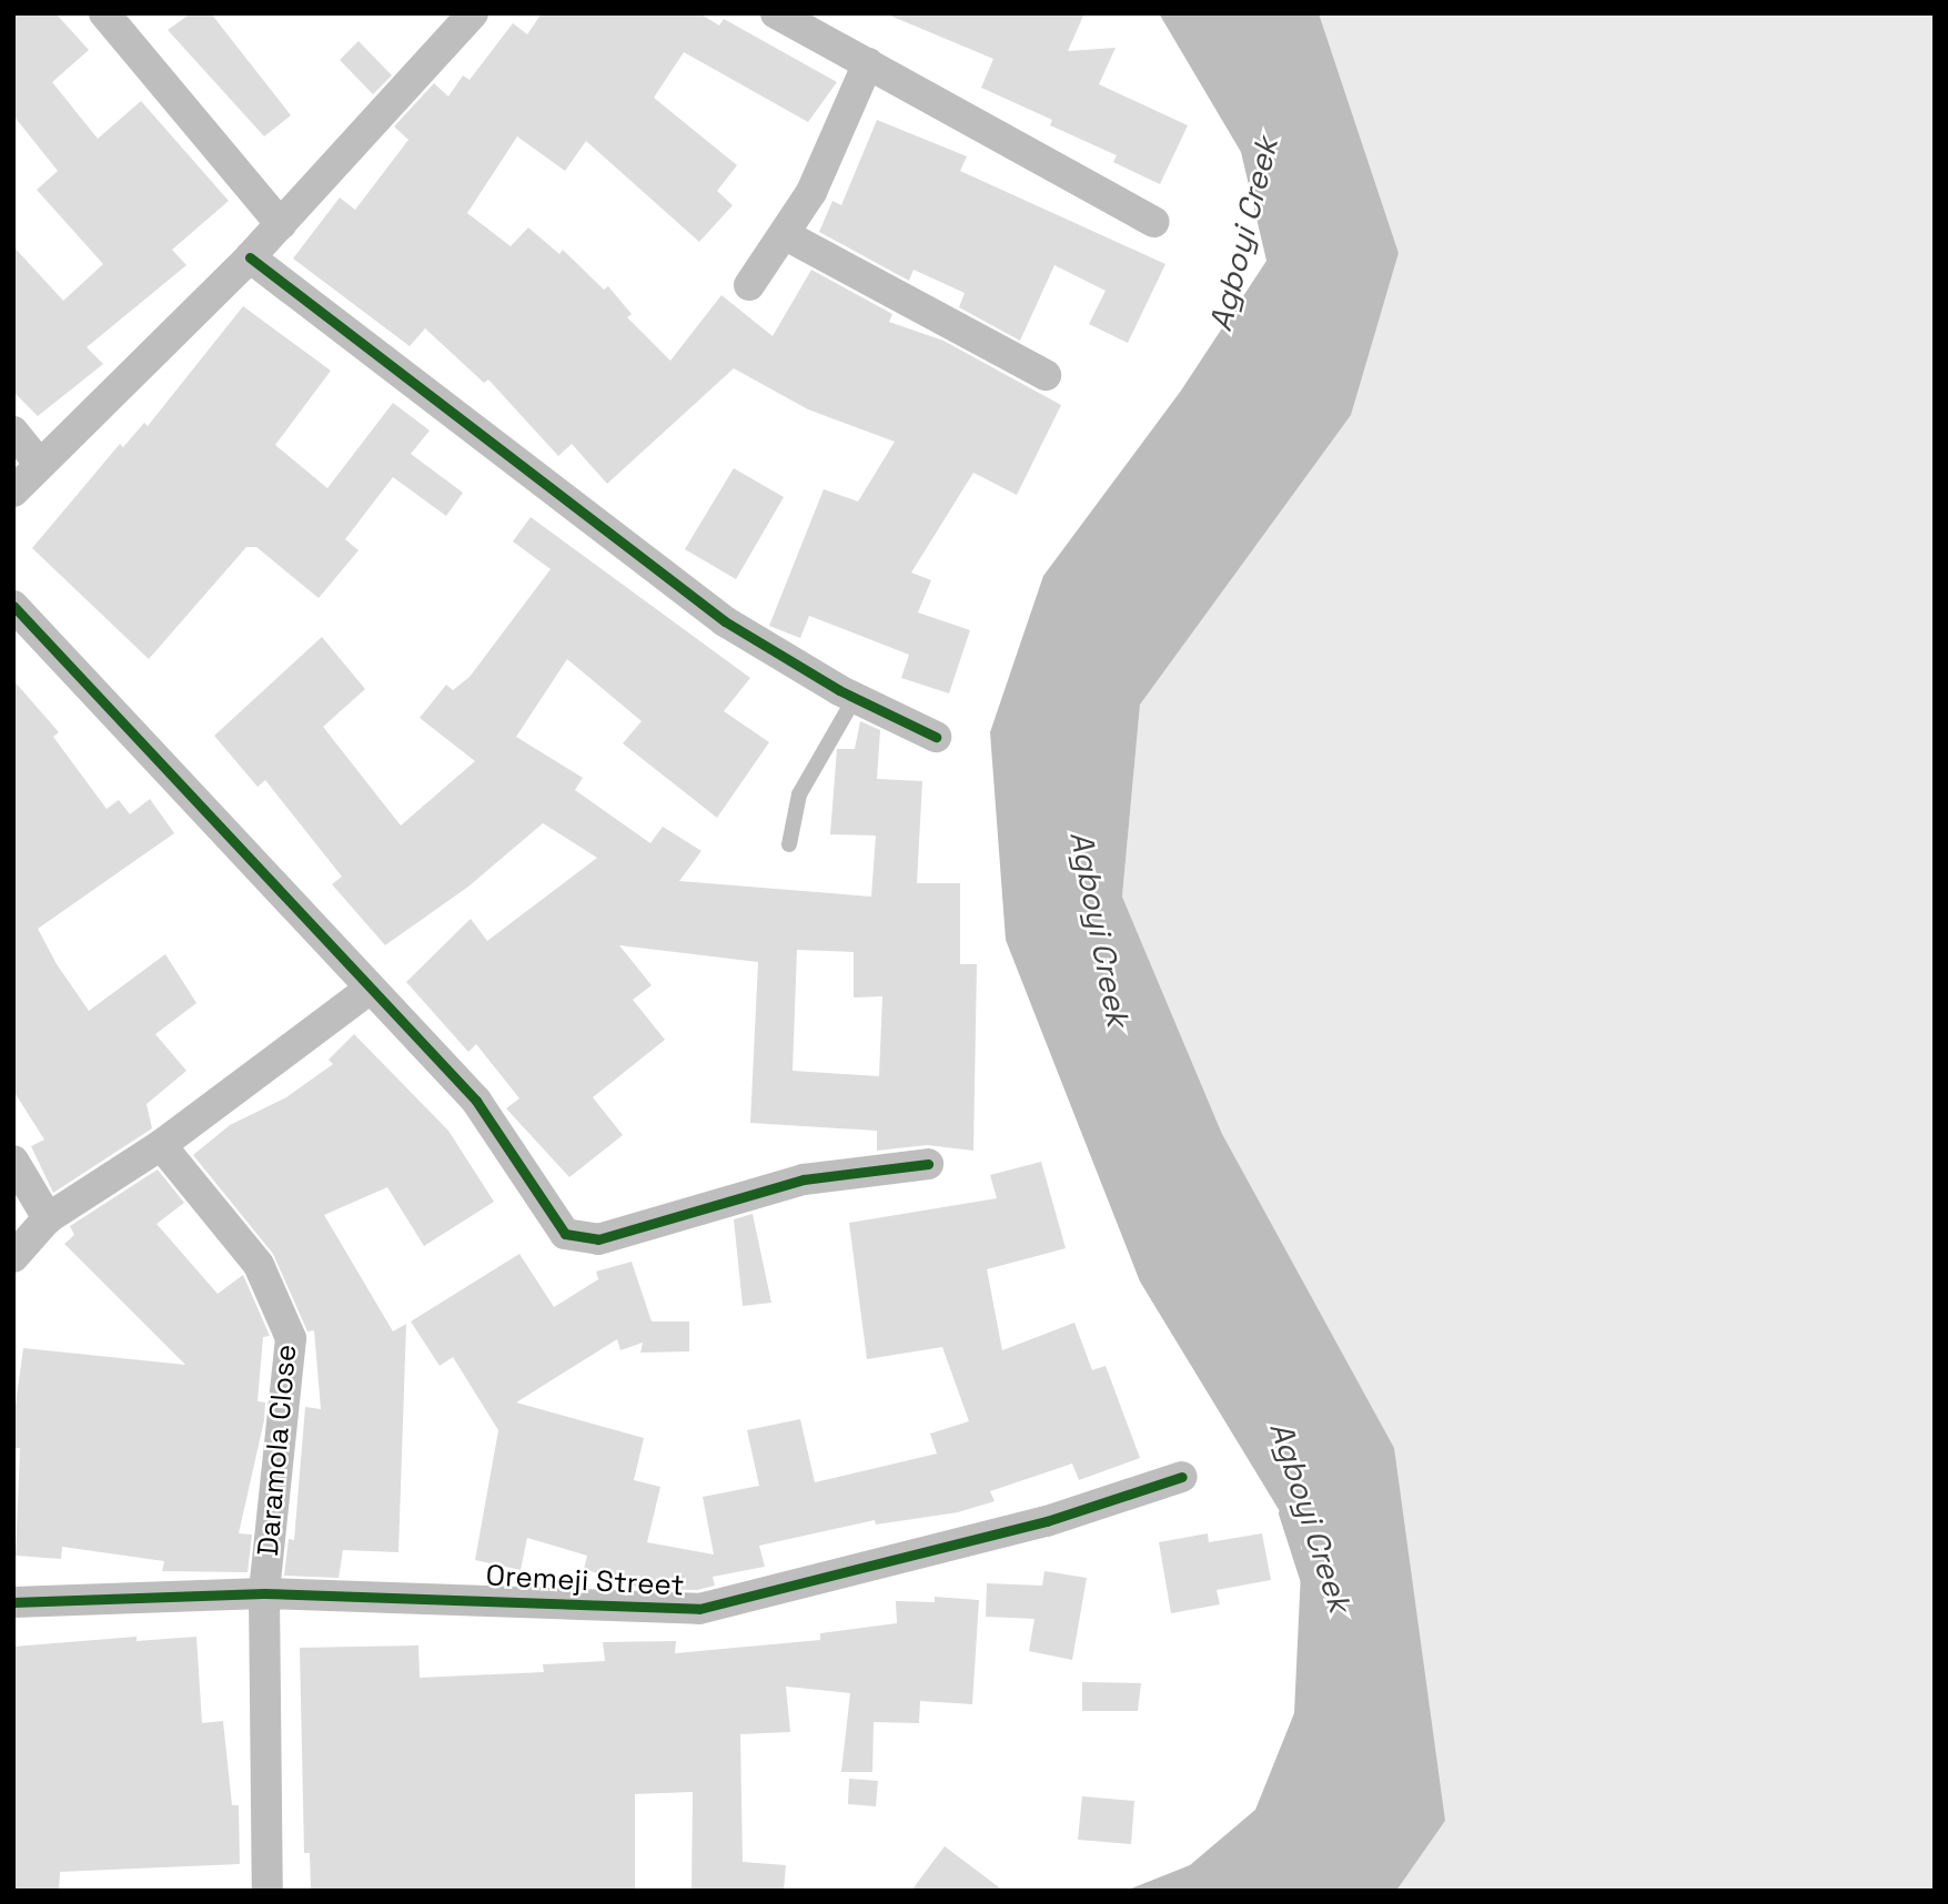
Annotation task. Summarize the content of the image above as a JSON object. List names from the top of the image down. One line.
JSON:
{"streets":{"street":["Daramola Close","Oremeji Street"]},"crossings":[["Daramola Close","Oremeji Street"]],"water":["Agboyi Creek"]}
